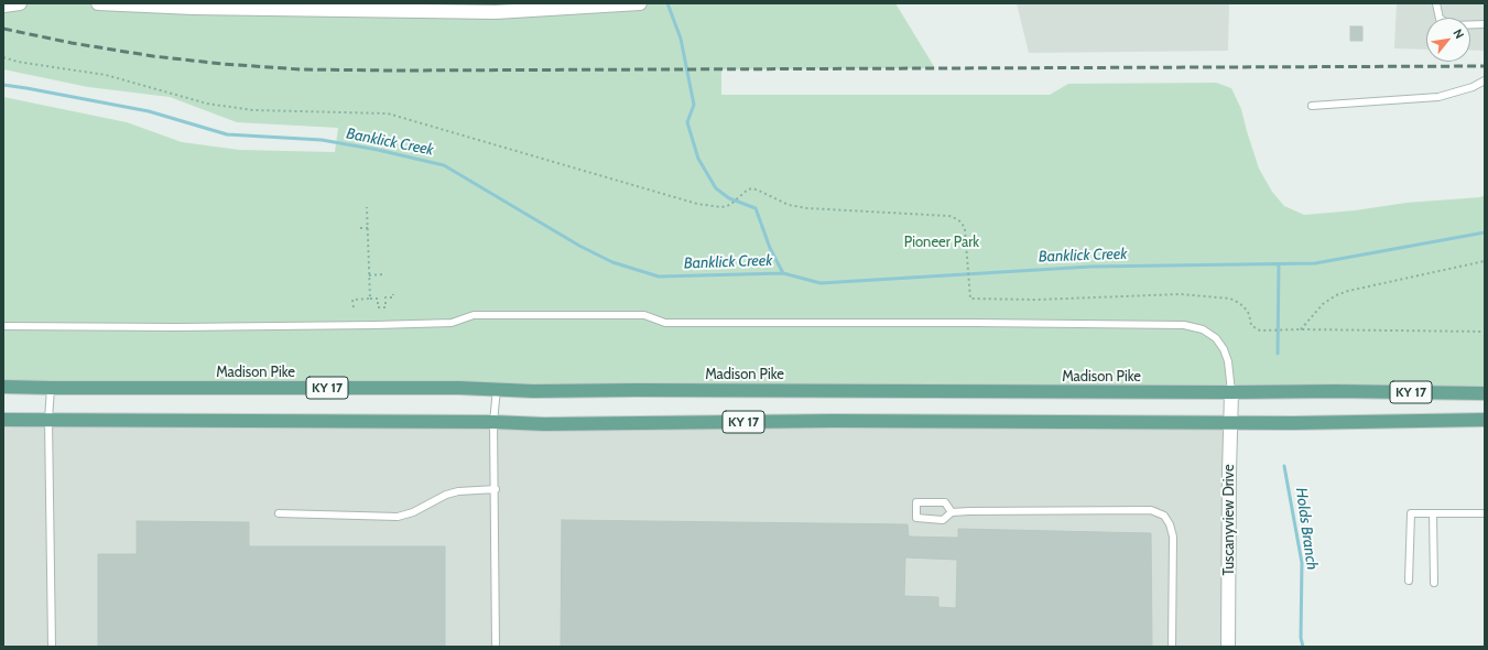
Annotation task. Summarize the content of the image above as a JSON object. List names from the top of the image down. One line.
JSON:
{"streets":{"main road":["Madison Pike","KY 17"],"street":["Tuscanyview Drive"]},"crossings":[["Madison Pike","Tuscanyview Drive"],["KY 17","Tuscanyview Drive"]],"water":["Banklick Creek","Holds Branch"],"parks":["Pioneer Park"],"north":"top right"}
